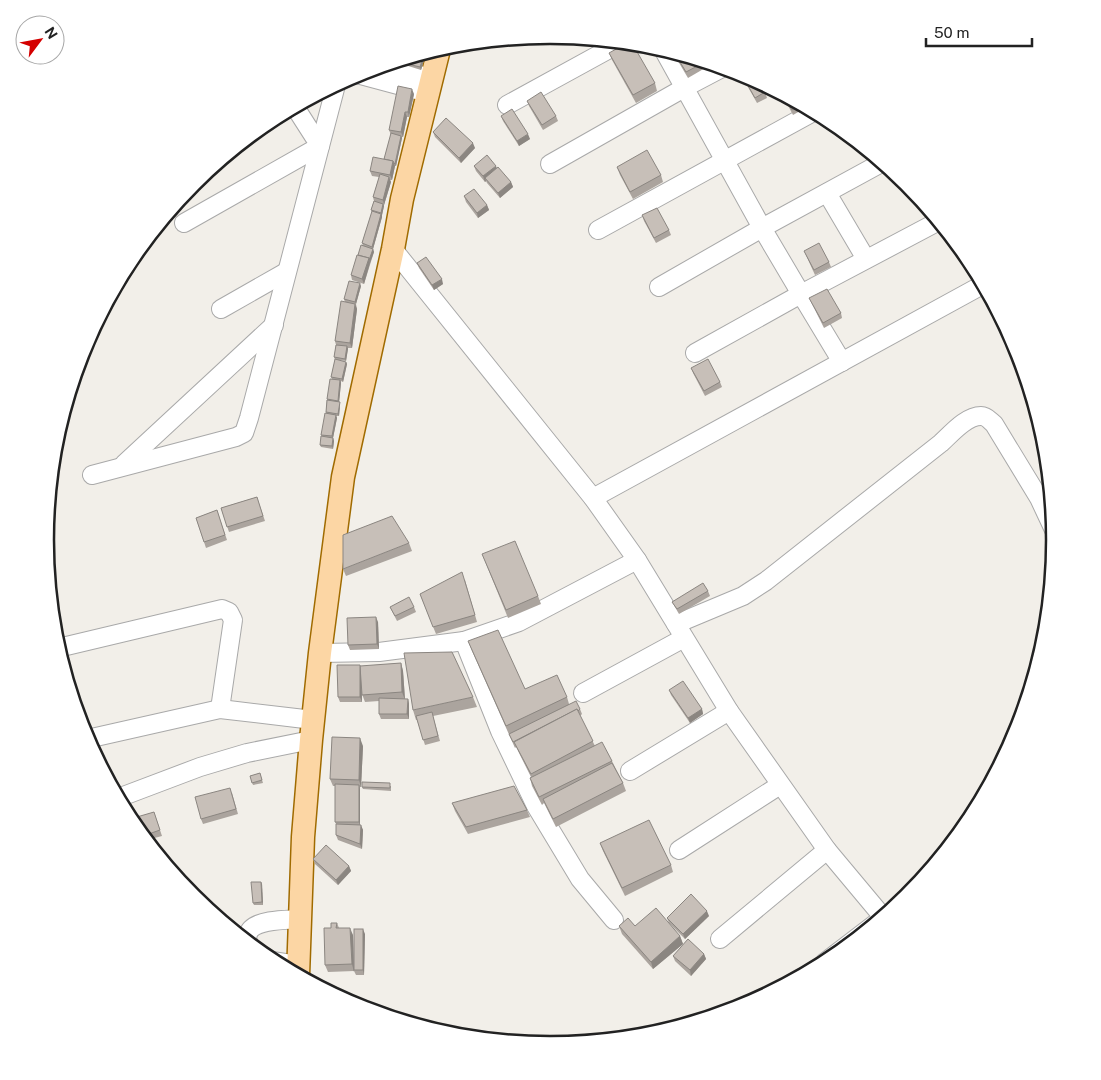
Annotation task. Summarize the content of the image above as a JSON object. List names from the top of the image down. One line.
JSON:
{"scale_bar":"50 m","north":"top right"}
